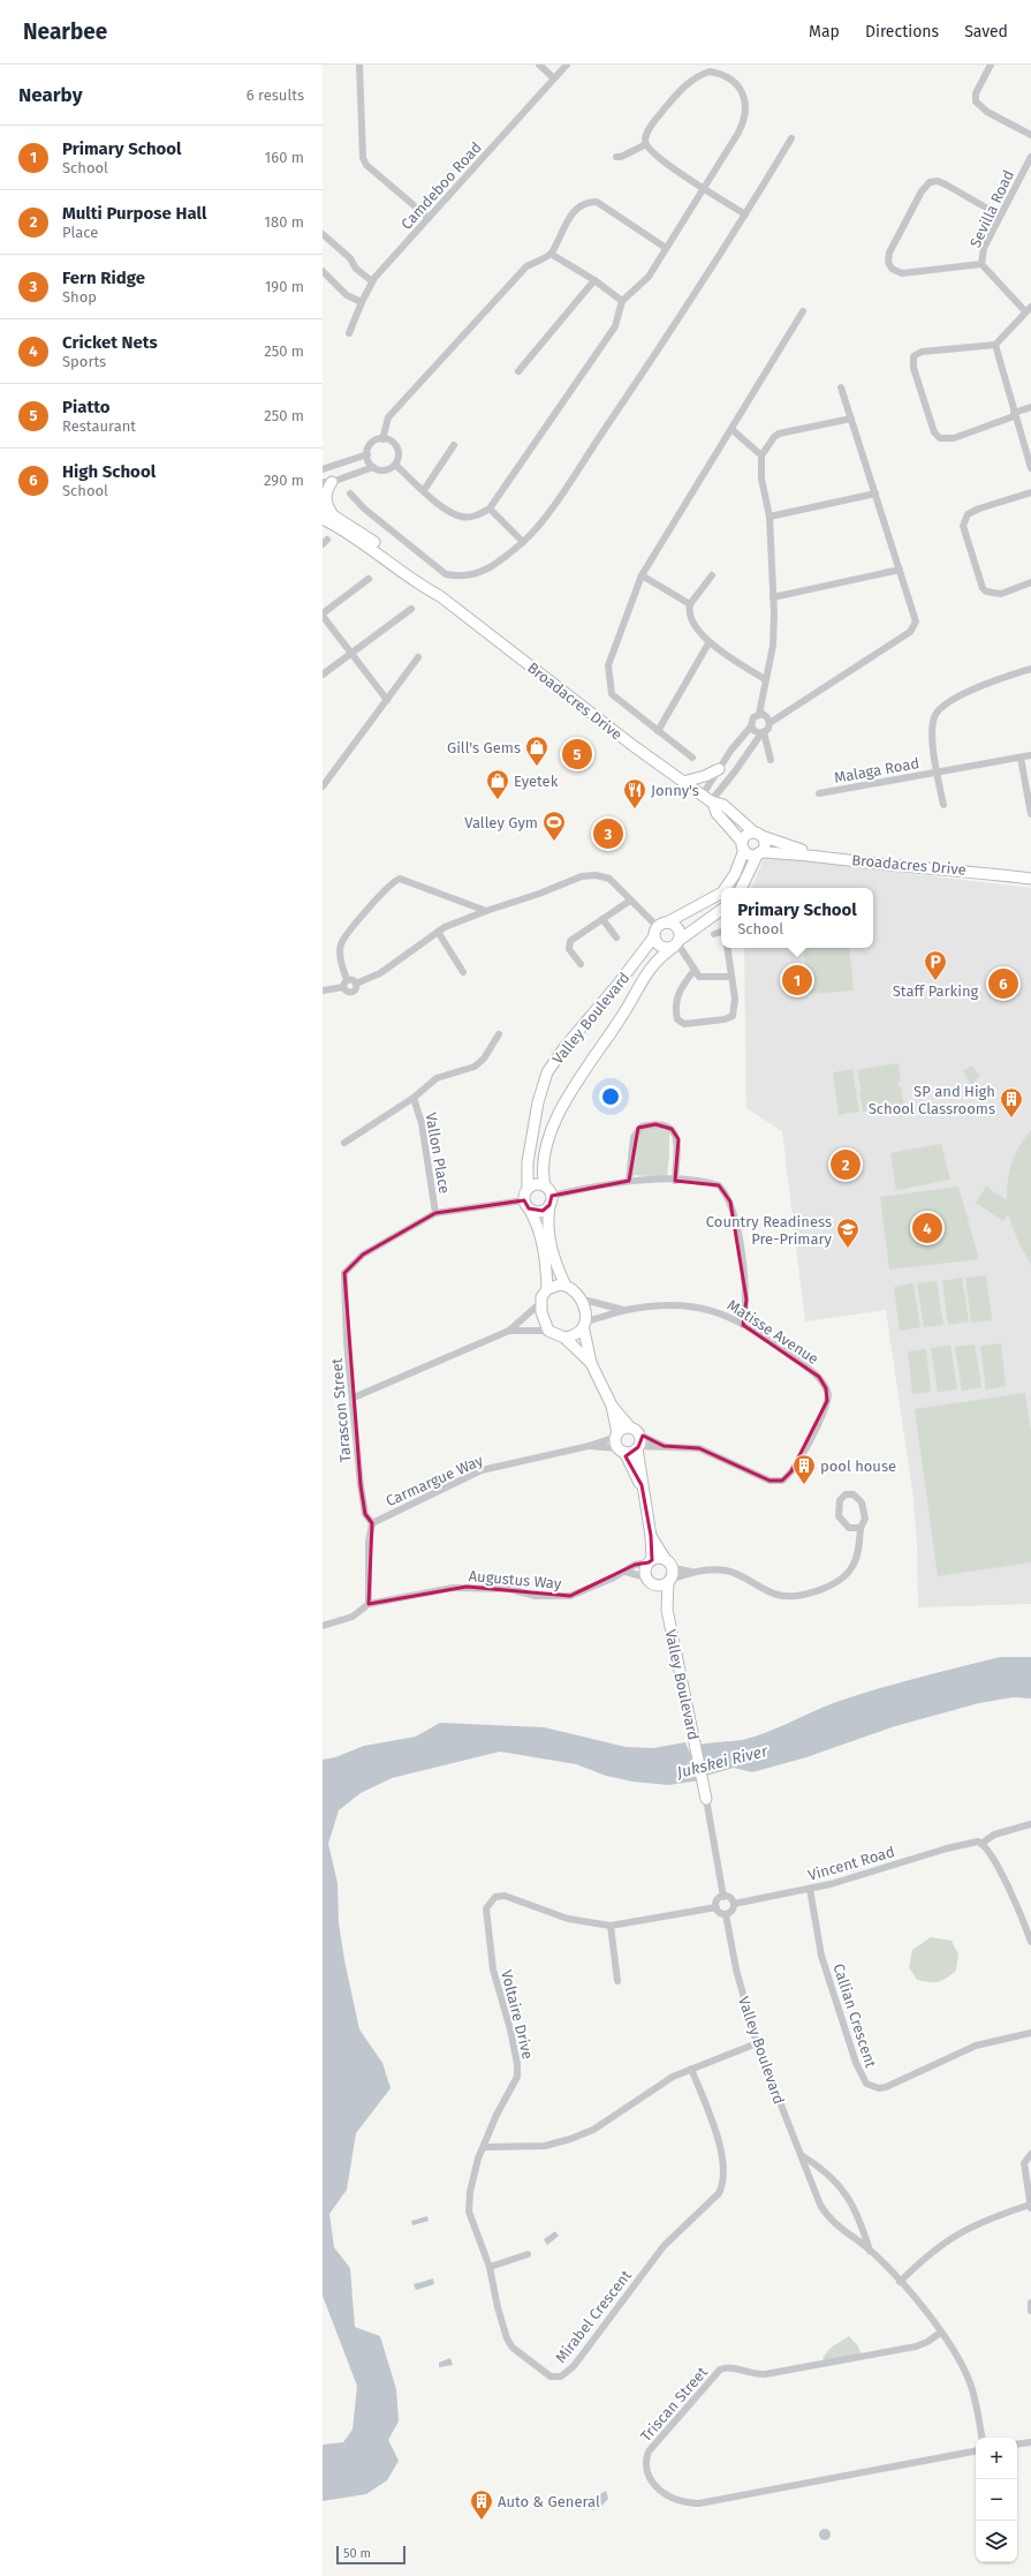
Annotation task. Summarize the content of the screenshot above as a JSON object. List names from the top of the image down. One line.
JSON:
{"streets":{"street":["Camdeboo Road","Sevilla Road","Broadacres Drive","Malaga Road","Valley Boulevard","Vallon Place","Matisse Avenue","Tarascon Street","Carmargue Way","Augustus Way","Vincent Road","Voltaire Drive","Callian Crescent","Mirabel Crescent","Triscan Street"]},"crossings":[["Broadacres Drive","Valley Boulevard"],["Valley Boulevard","Tarascon Street"],["Valley Boulevard","Augustus Way"],["Valley Boulevard","Vincent Road"],["Valley Boulevard","Voltaire Drive"],["Valley Boulevard","Triscan Street"],["Vallon Place","Tarascon Street"],["Tarascon Street","Carmargue Way"],["Vincent Road","Voltaire Drive"],["Vincent Road","Callian Crescent"],["Voltaire Drive","Mirabel Crescent"]],"water":["Jukskei River"],"places":{"shop":["Gill's Gems","Eyetek"],"restaurant":["Jonny's"],"sports":["Valley Gym"],"parking":["Staff Parking"],"building":["SP and High School Classrooms","pool house","Auto & General"],"school or university":["Country Readiness Pre-Primary"]},"scale_bar":"50 m","page":{"header":"Nearbee","nav":["Map","Directions","Saved"],"heading":["Nearby","6 results"],"list":[{"mark":"1","name":"Primary School","note":"School","value":"160 m"},{"mark":"2","name":"Multi Purpose Hall","note":"Place","value":"180 m"},{"mark":"3","name":"Fern Ridge","note":"Shop","value":"190 m"},{"mark":"4","name":"Cricket Nets","note":"Sports","value":"250 m"},{"mark":"5","name":"Piatto","note":"Restaurant","value":"250 m"},{"mark":"6","name":"High School","note":"School","value":"290 m"}],"pins":["5","3","1","6","2","4"],"popup":["Primary School","School"],"map_buttons":["+","−"],"scale":"50 m"}}
